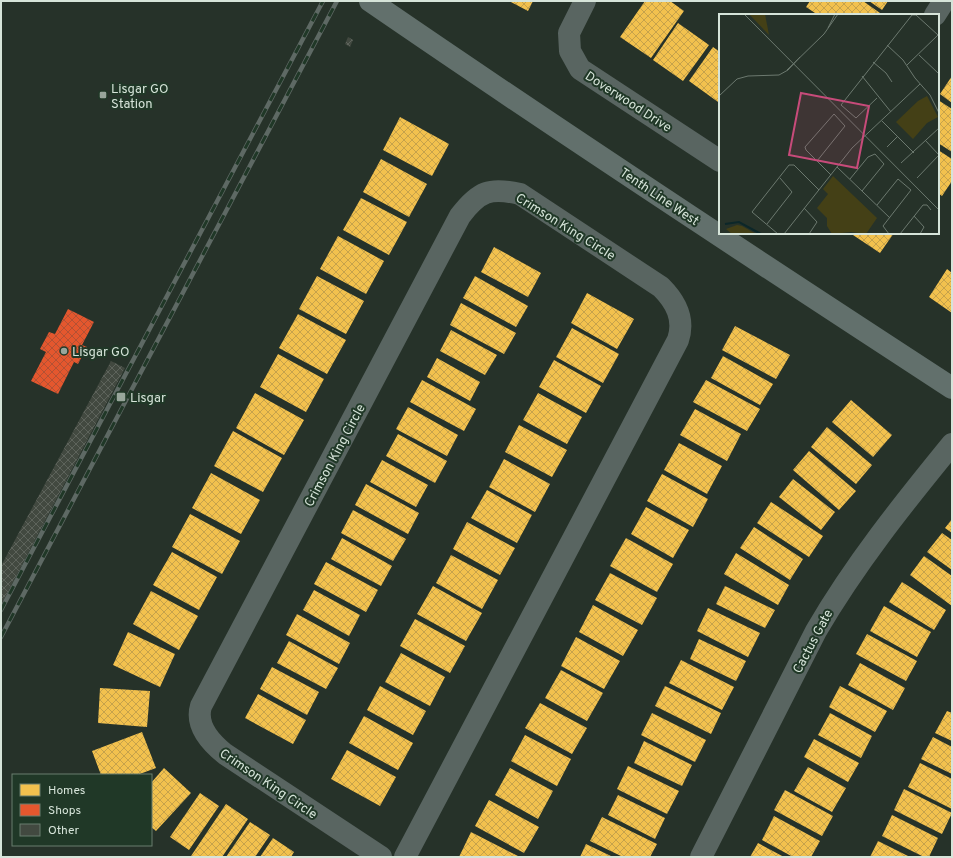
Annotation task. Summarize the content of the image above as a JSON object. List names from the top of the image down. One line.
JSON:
{"streets":{"street":["Doverwood Drive","Tenth Line West","Crimson King Circle","Cactus Gate"]},"places":{"transit":["Lisgar GO Station","Lisgar"],"other":["Lisgar GO"]},"legend":["Homes","Shops","Other"]}
